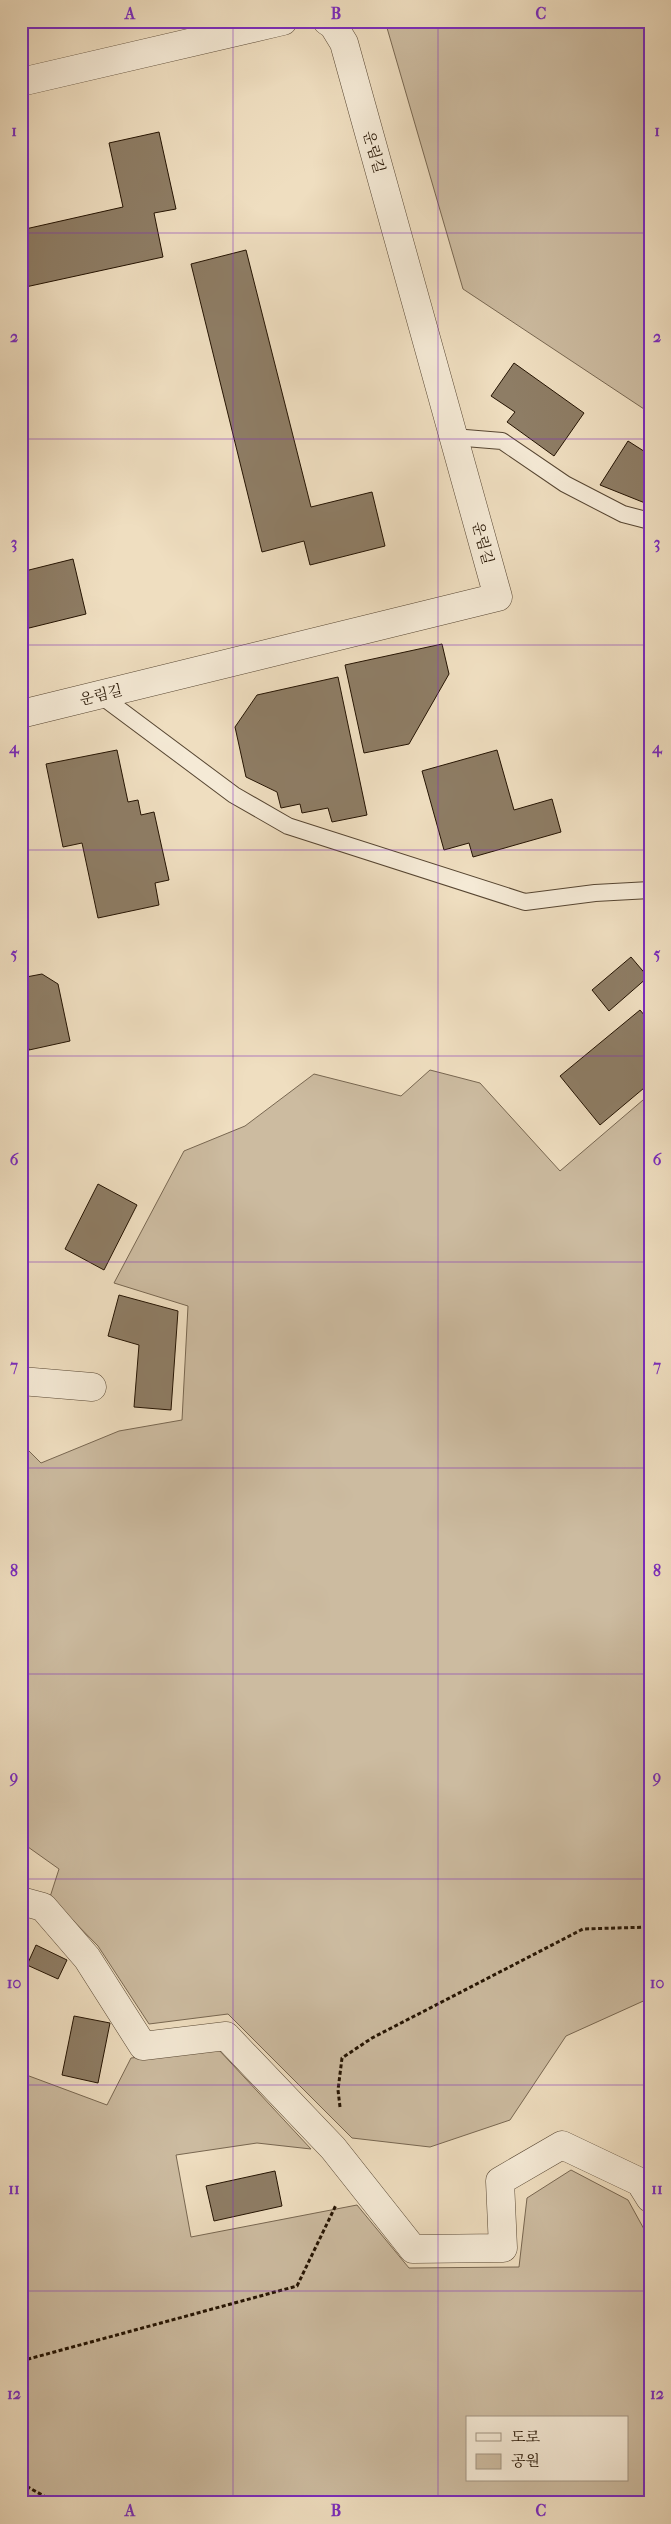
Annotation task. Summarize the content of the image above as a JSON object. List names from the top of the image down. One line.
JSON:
{"streets":{"street":["운림길"]},"legend":["도로","공원"],"grid":{"columns":["A","B","C"],"rows":["1","2","3","4","5","6","7","8","9","10","11","12"]}}
